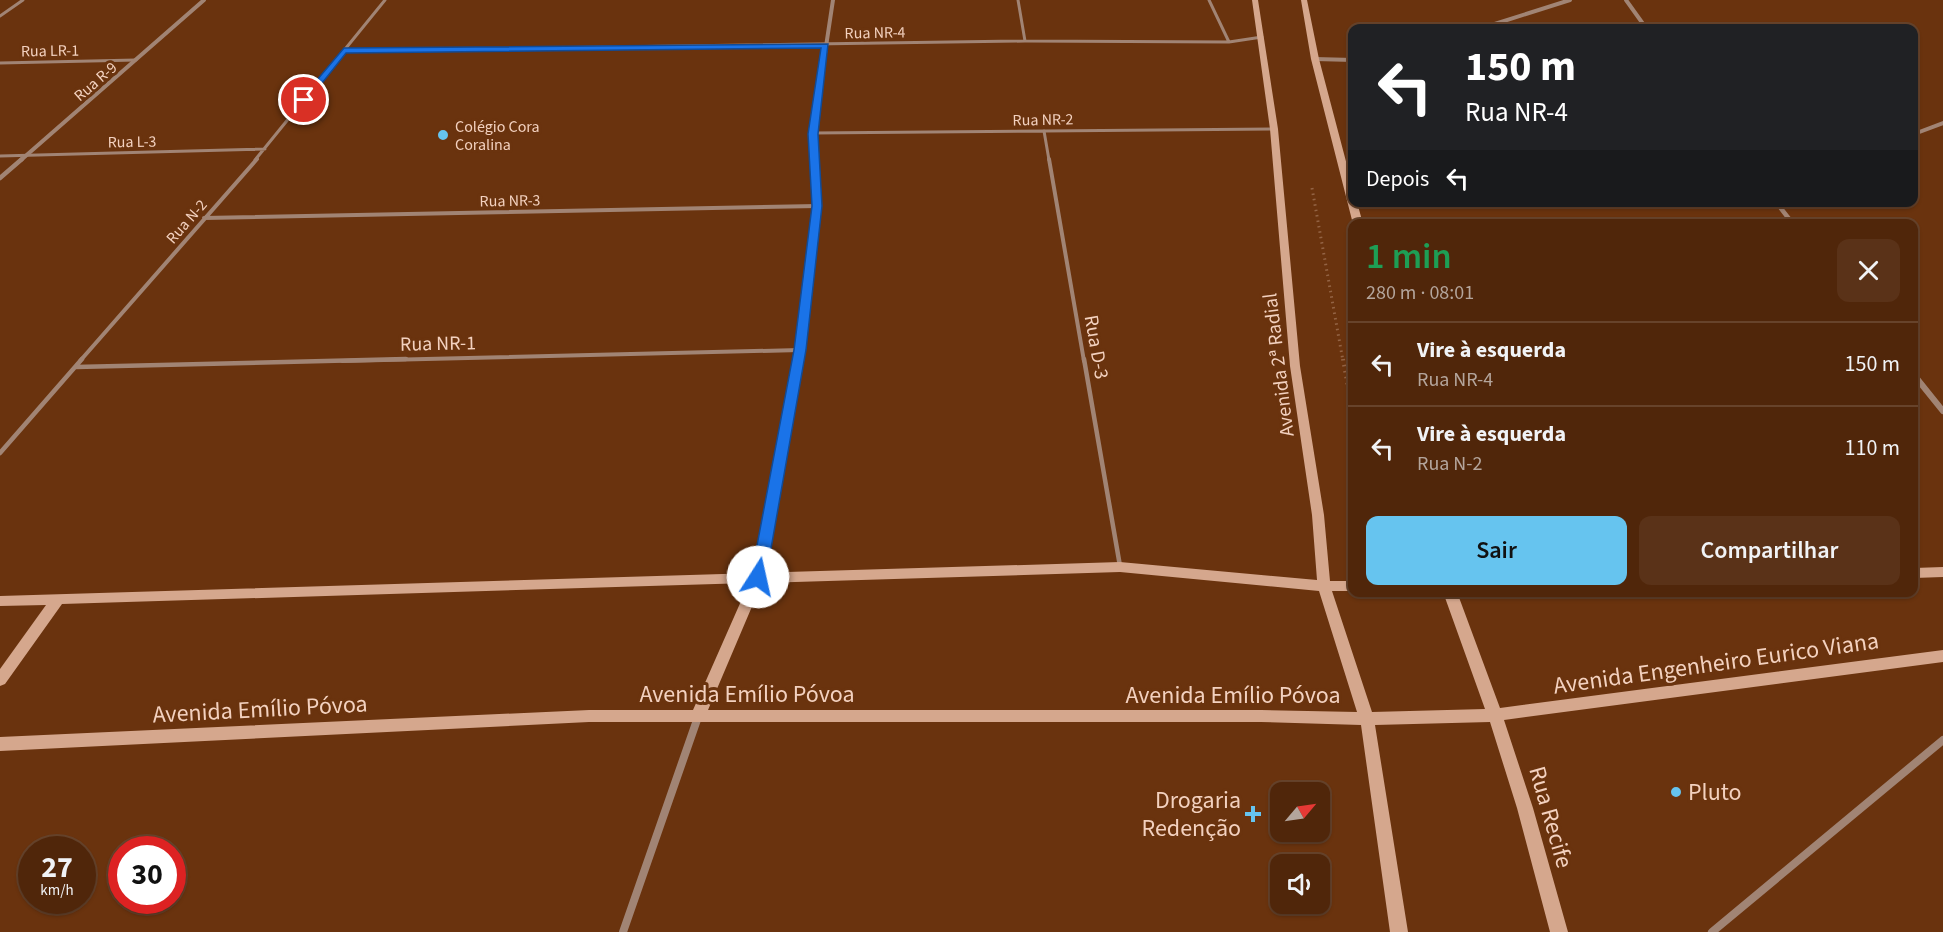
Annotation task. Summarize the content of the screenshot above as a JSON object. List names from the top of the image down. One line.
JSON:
{"streets":{"main road":["Avenida 2ª Radial","Avenida Engenheiro Eurico Viana","Avenida Emílio Póvoa","Rua Recife"],"street":["Rua R-9"],"lane":["Rua NR-4","Rua LR-1","Rua NR-2","Rua L-3","Rua NR-3","Rua N-2","Rua NR-1","Rua D-3"]},"crossings":[["Rua NR-4","Rua N-2"],["Rua NR-4","Avenida 2ª Radial"],["Rua LR-1","Rua R-9"],["Rua R-9","Rua L-3"],["Rua NR-2","Rua D-3"],["Rua NR-2","Avenida 2ª Radial"],["Rua L-3","Rua N-2"],["Rua NR-3","Rua N-2"],["Rua N-2","Rua NR-1"],["Avenida 2ª Radial","Avenida Emílio Póvoa"],["Avenida Engenheiro Eurico Viana","Avenida Emílio Póvoa"],["Avenida Engenheiro Eurico Viana","Rua Recife"],["Avenida Emílio Póvoa","Rua Recife"]],"places":{"other":["Colégio Cora Coralina","Pluto"],"health":["Drogaria Redenção"]},"north":"top right","page":{"turn":["150 m","Rua NR-4"],"then":"Depois","heading":["1 min","280 m · 08:01"],"list":[{"name":"Vire à esquerda","note":"Rua NR-4","value":"150 m"},{"name":"Vire à esquerda","note":"Rua N-2","value":"110 m"}],"buttons":["Sair","Compartilhar"],"speed":"27 km/h","limit":"30"}}
